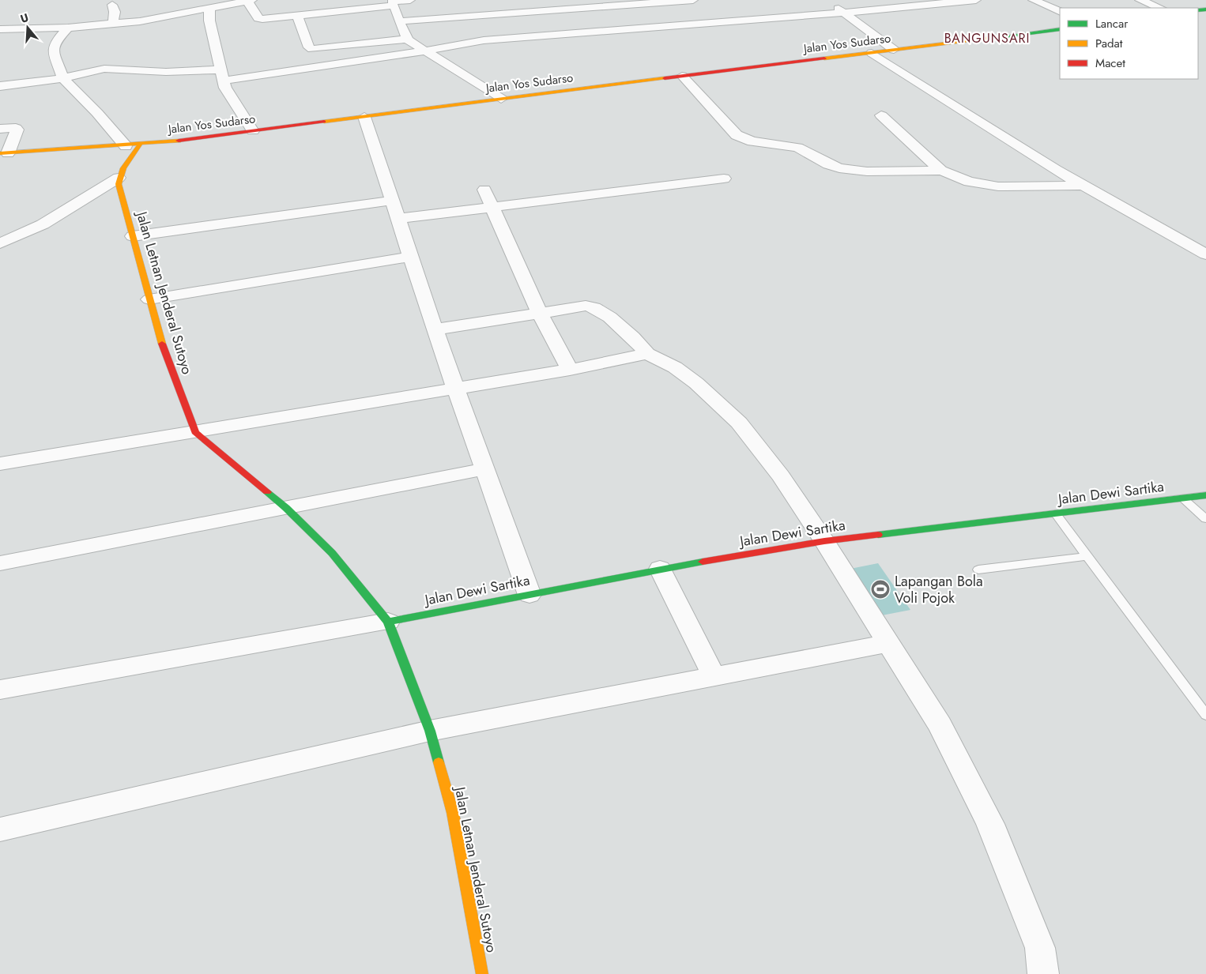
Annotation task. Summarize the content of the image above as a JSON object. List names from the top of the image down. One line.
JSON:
{"streets":{"street":["Jalan Yos Sudarso","Jalan Letnan Jenderal Sutoyo","Jalan Dewi Sartika"]},"crossings":[["Jalan Letnan Jenderal Sutoyo","Jalan Dewi Sartika"]],"districts":["BANGUNSARI"],"places":{"sports":["Lapangan Bola Voli Pojok"]},"legend":["Lancar","Padat","Macet"],"north":"top"}
